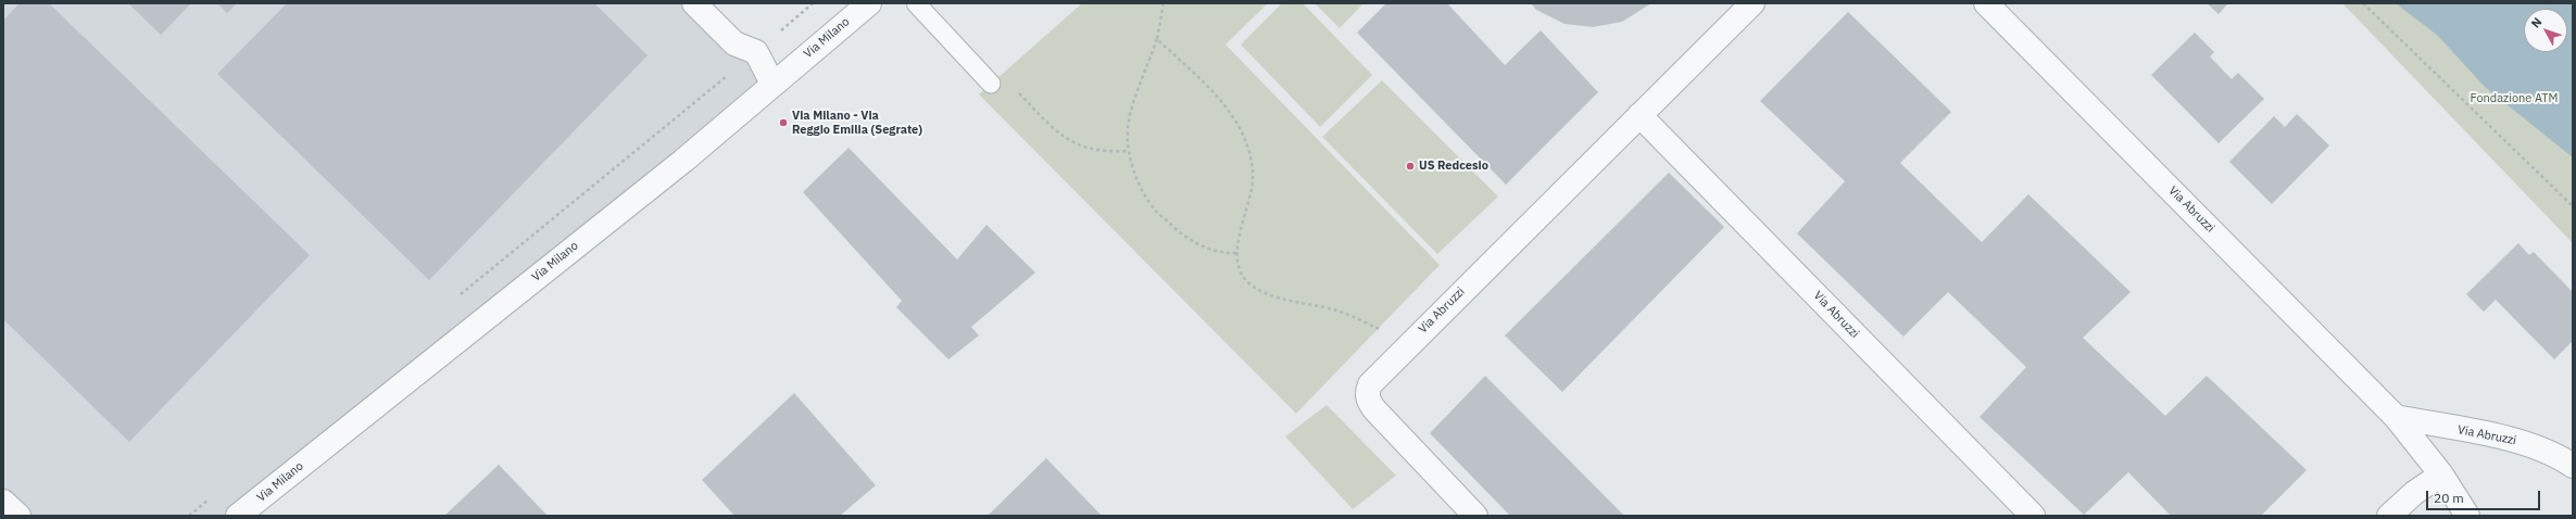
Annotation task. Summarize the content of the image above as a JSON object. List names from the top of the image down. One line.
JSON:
{"streets":{"street":["Via Milano","Via Abruzzi"]},"parks":["Fondazione ATM"],"places":["Via Milano - Via Reggio Emilia (Segrate)","US Redcesio"],"scale_bar":"20 m","north":"top left"}
